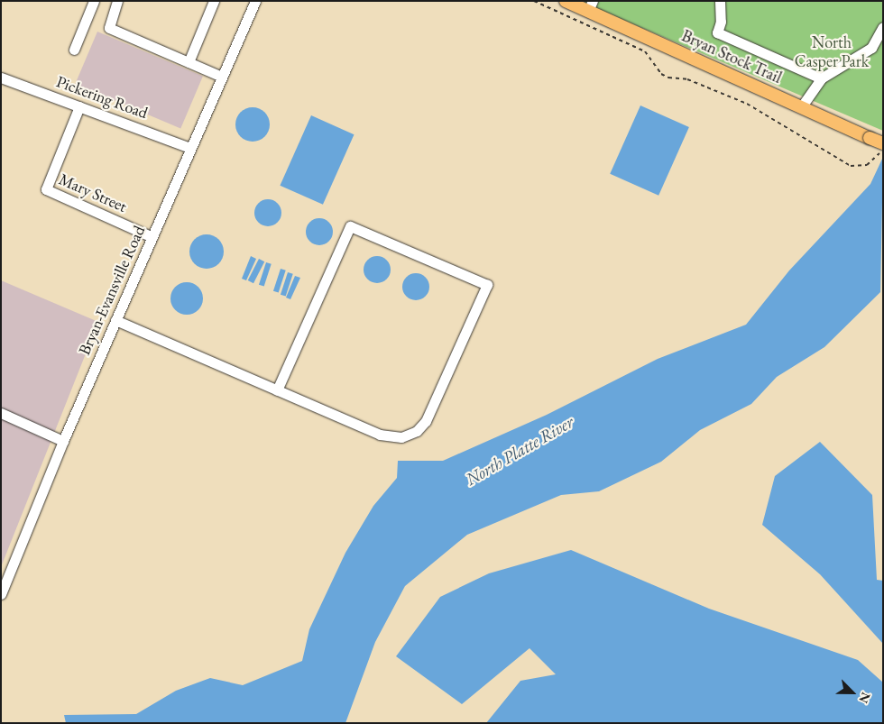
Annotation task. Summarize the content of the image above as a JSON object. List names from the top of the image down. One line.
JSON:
{"streets":{"main road":["Bryan Stock Trail"],"street":["Pickering Road","Mary Street","Bryan-Evansville Road"]},"crossings":[["Pickering Road","Mary Street"],["Pickering Road","Bryan-Evansville Road"],["Mary Street","Bryan-Evansville Road"]],"water":["North Platte River"],"parks":["North Casper Park"],"north":"bottom right"}
